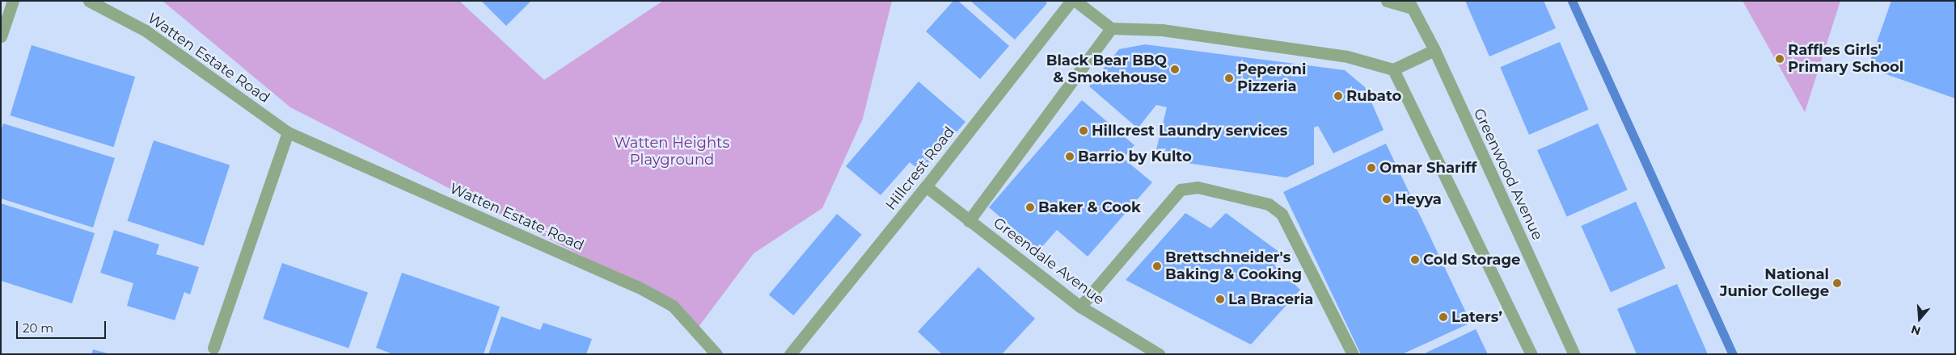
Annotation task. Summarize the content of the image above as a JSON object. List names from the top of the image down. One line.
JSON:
{"streets":{"street":["Watten Estate Road","Hillcrest Road","Greenwood Avenue","Greendale Avenue"]},"crossings":[["Hillcrest Road","Greendale Avenue"]],"parks":["Watten Heights Playground"],"places":["Raffles Girls' Primary School","Black Bear BBQ & Smokehouse","Peperoni Pizzeria","Rubato","Hillcrest Laundry services","Barrio by Kulto","Omar Shariff","Heyya","Baker & Cook","Cold Storage","Brettschneider's Baking & Cooking","National Junior College","La Braceria","Laters’"],"scale_bar":"20 m","north":"bottom"}
